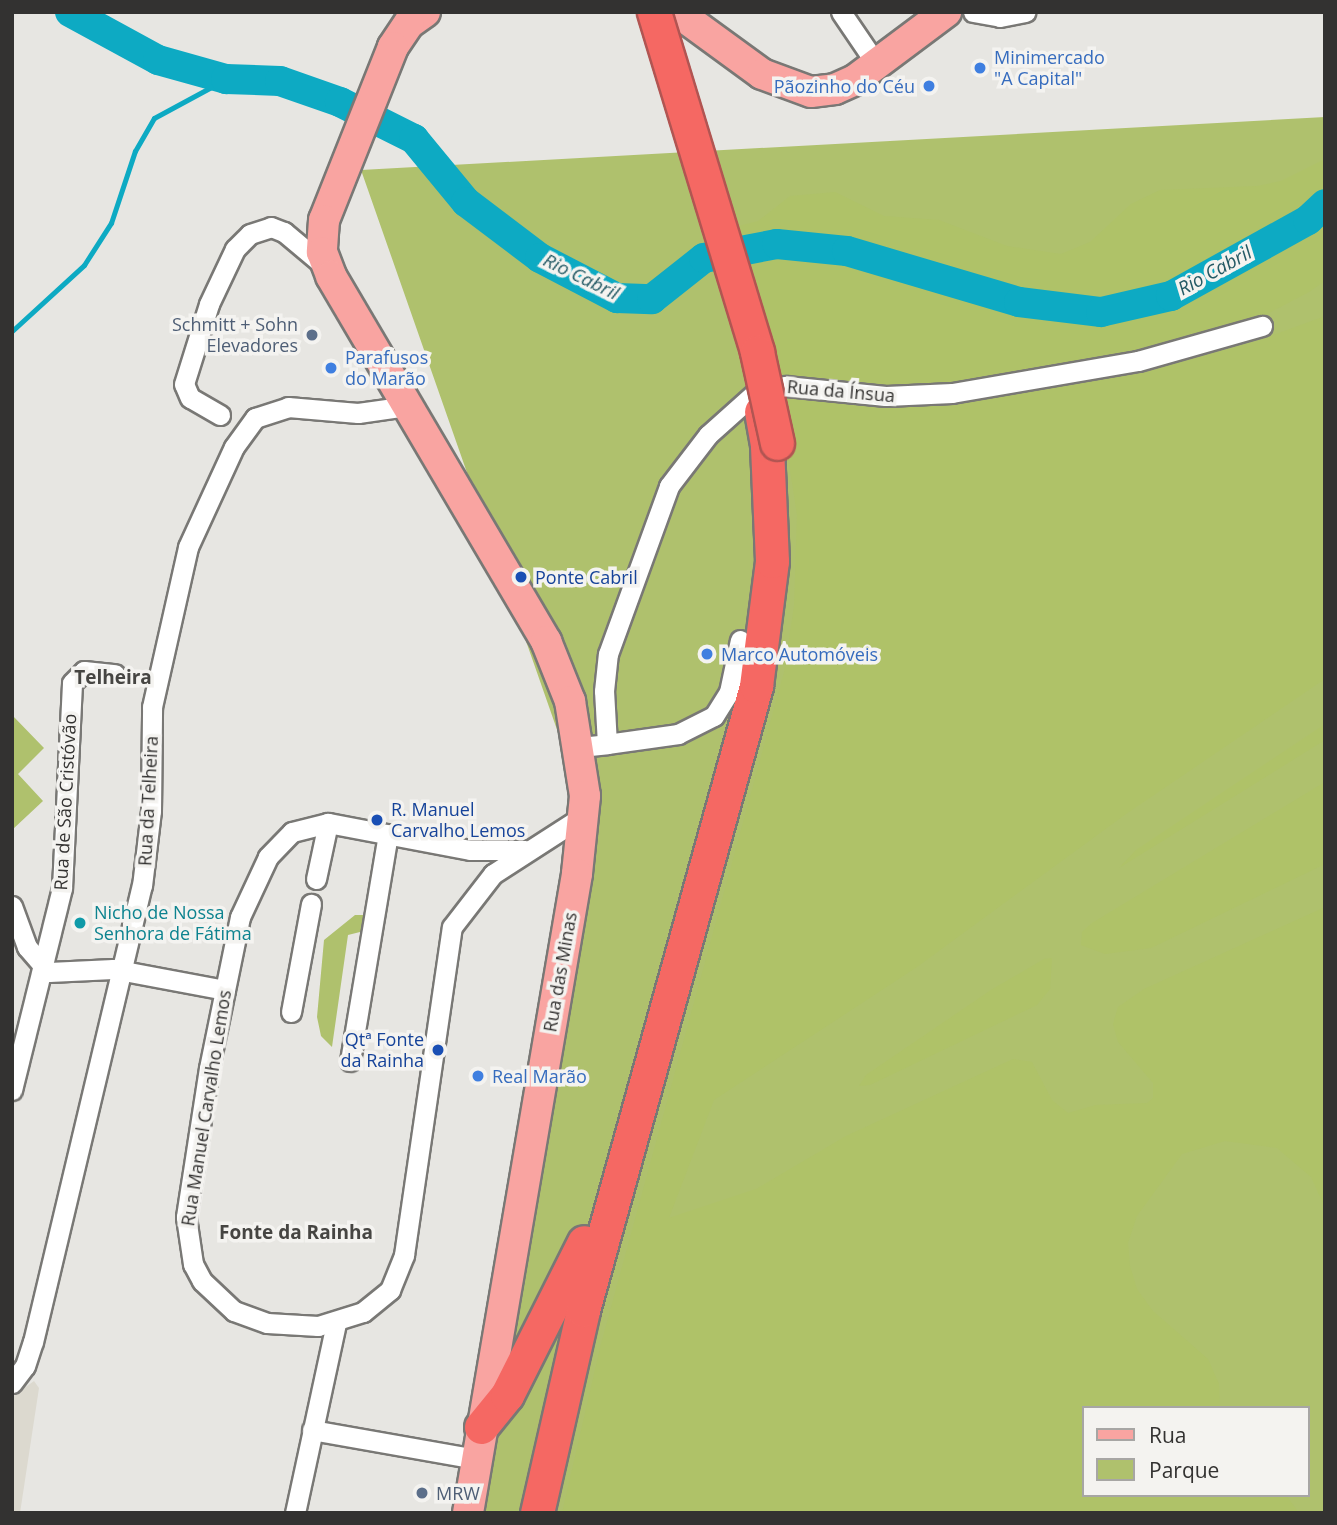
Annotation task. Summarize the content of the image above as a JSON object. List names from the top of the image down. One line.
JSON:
{"streets":{"main road":["Rua das Minas"],"street":["Rua da Ínsua","Rua da Telheira","Rua de São Cristóvão","Rua Manuel Carvalho Lemos"]},"crossings":[["Rua da Ínsua","Rua das Minas"],["Rua da Telheira","Rua das Minas"],["Rua das Minas","Rua Manuel Carvalho Lemos"]],"districts":["Telheira","Fonte da Rainha"],"water":["Rio Cabril"],"places":["Minimercado \"A Capital\"","Pãozinho do Céu","Schmitt + Sohn Elevadores","Parafusos do Marão","Ponte Cabril","Marco Automóveis","R. Manuel Carvalho Lemos","Nicho de Nossa Senhora de Fátima","Qtª Fonte da Rainha","Real Marão","MRW"],"legend":["Rua","Parque"]}
